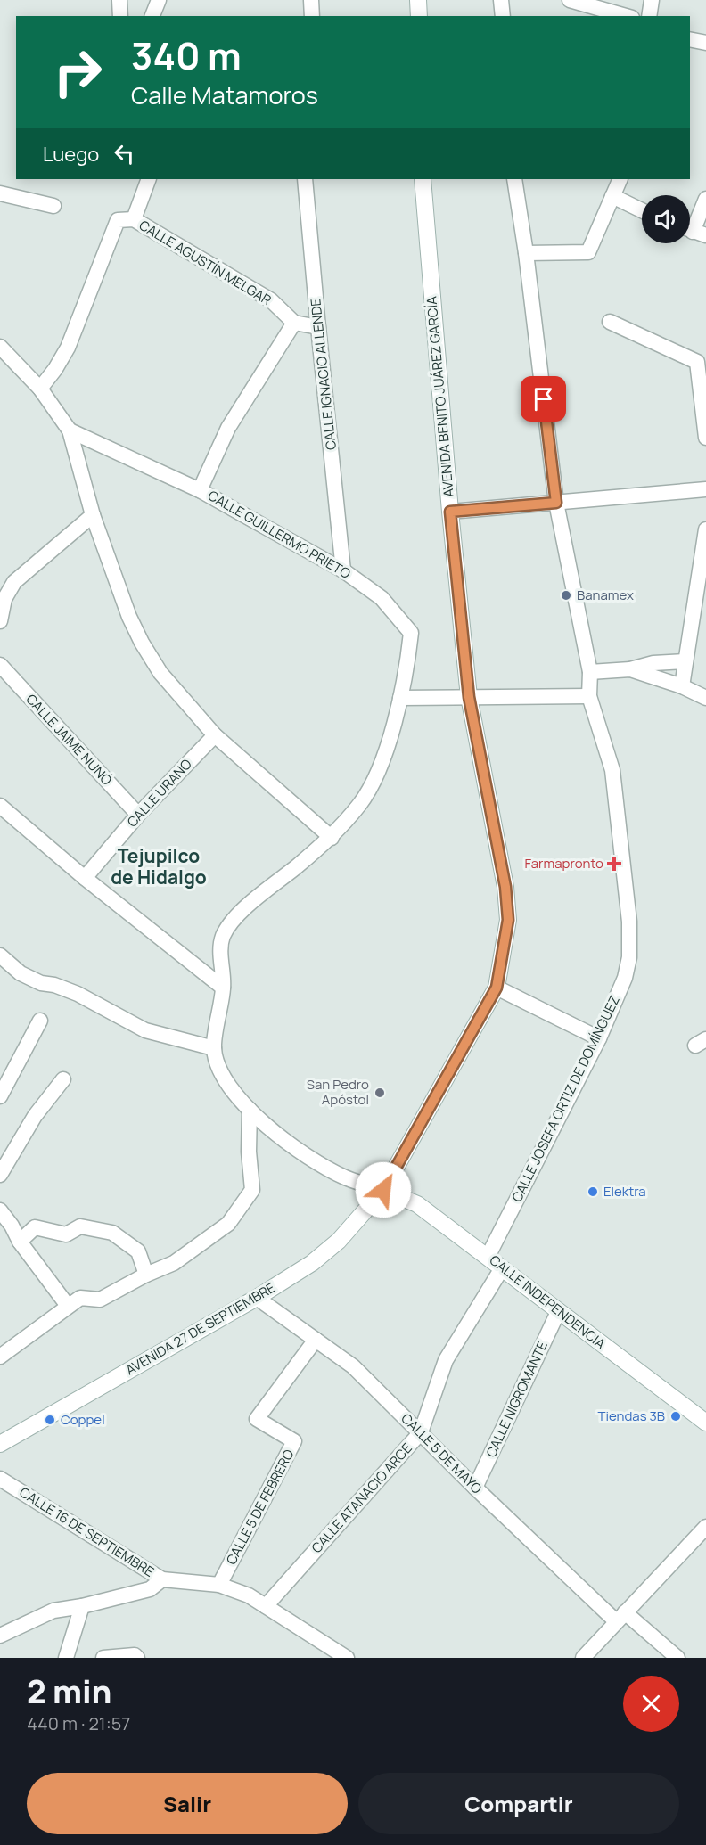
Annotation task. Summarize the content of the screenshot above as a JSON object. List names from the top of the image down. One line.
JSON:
{"streets":{"main road":["AVENIDA BENITO JUÁREZ GARCÍA","CALLE INDEPENDENCIA","AVENIDA 27 DE SEPTIEMBRE"],"street":["CALLE AGUSTÍN MELGAR","CALLE IGNACIO ALLENDE","CALLE GUILLERMO PRIETO","CALLE JAIME NUNÓ","CALLE URANO","CALLE JOSEFA ORTIZ DE DOMÍNGUEZ","CALLE NIGROMANTE","CALLE 5 DE MAYO","CALLE ATANACIO ARCE","CALLE 5 DE FEBRERO","CALLE 16 DE SEPTIEMBRE"]},"crossings":[["CALLE IGNACIO ALLENDE","CALLE GUILLERMO PRIETO"],["AVENIDA BENITO JUÁREZ GARCÍA","CALLE INDEPENDENCIA"],["AVENIDA BENITO JUÁREZ GARCÍA","AVENIDA 27 DE SEPTIEMBRE"],["CALLE JAIME NUNÓ","CALLE URANO"],["CALLE JOSEFA ORTIZ DE DOMÍNGUEZ","CALLE INDEPENDENCIA"],["CALLE INDEPENDENCIA","AVENIDA 27 DE SEPTIEMBRE"],["CALLE INDEPENDENCIA","CALLE NIGROMANTE"],["CALLE INDEPENDENCIA","CALLE ATANACIO ARCE"],["AVENIDA 27 DE SEPTIEMBRE","CALLE 5 DE MAYO"],["CALLE NIGROMANTE","CALLE 5 DE MAYO"],["CALLE 5 DE MAYO","CALLE ATANACIO ARCE"],["CALLE 5 DE MAYO","CALLE 5 DE FEBRERO"],["CALLE ATANACIO ARCE","CALLE 16 DE SEPTIEMBRE"],["CALLE 5 DE FEBRERO","CALLE 16 DE SEPTIEMBRE"]],"districts":["Tejupilco de Hidalgo"],"places":{"other":["Banamex","San Pedro Apóstol","Elektra","Tiendas 3B","Coppel"],"health":["Farmapronto"]},"page":{"turn":["340 m","Calle Matamoros"],"then":"Luego","heading":["2 min","440 m · 21:57"],"buttons":["Salir","Compartir"]}}
